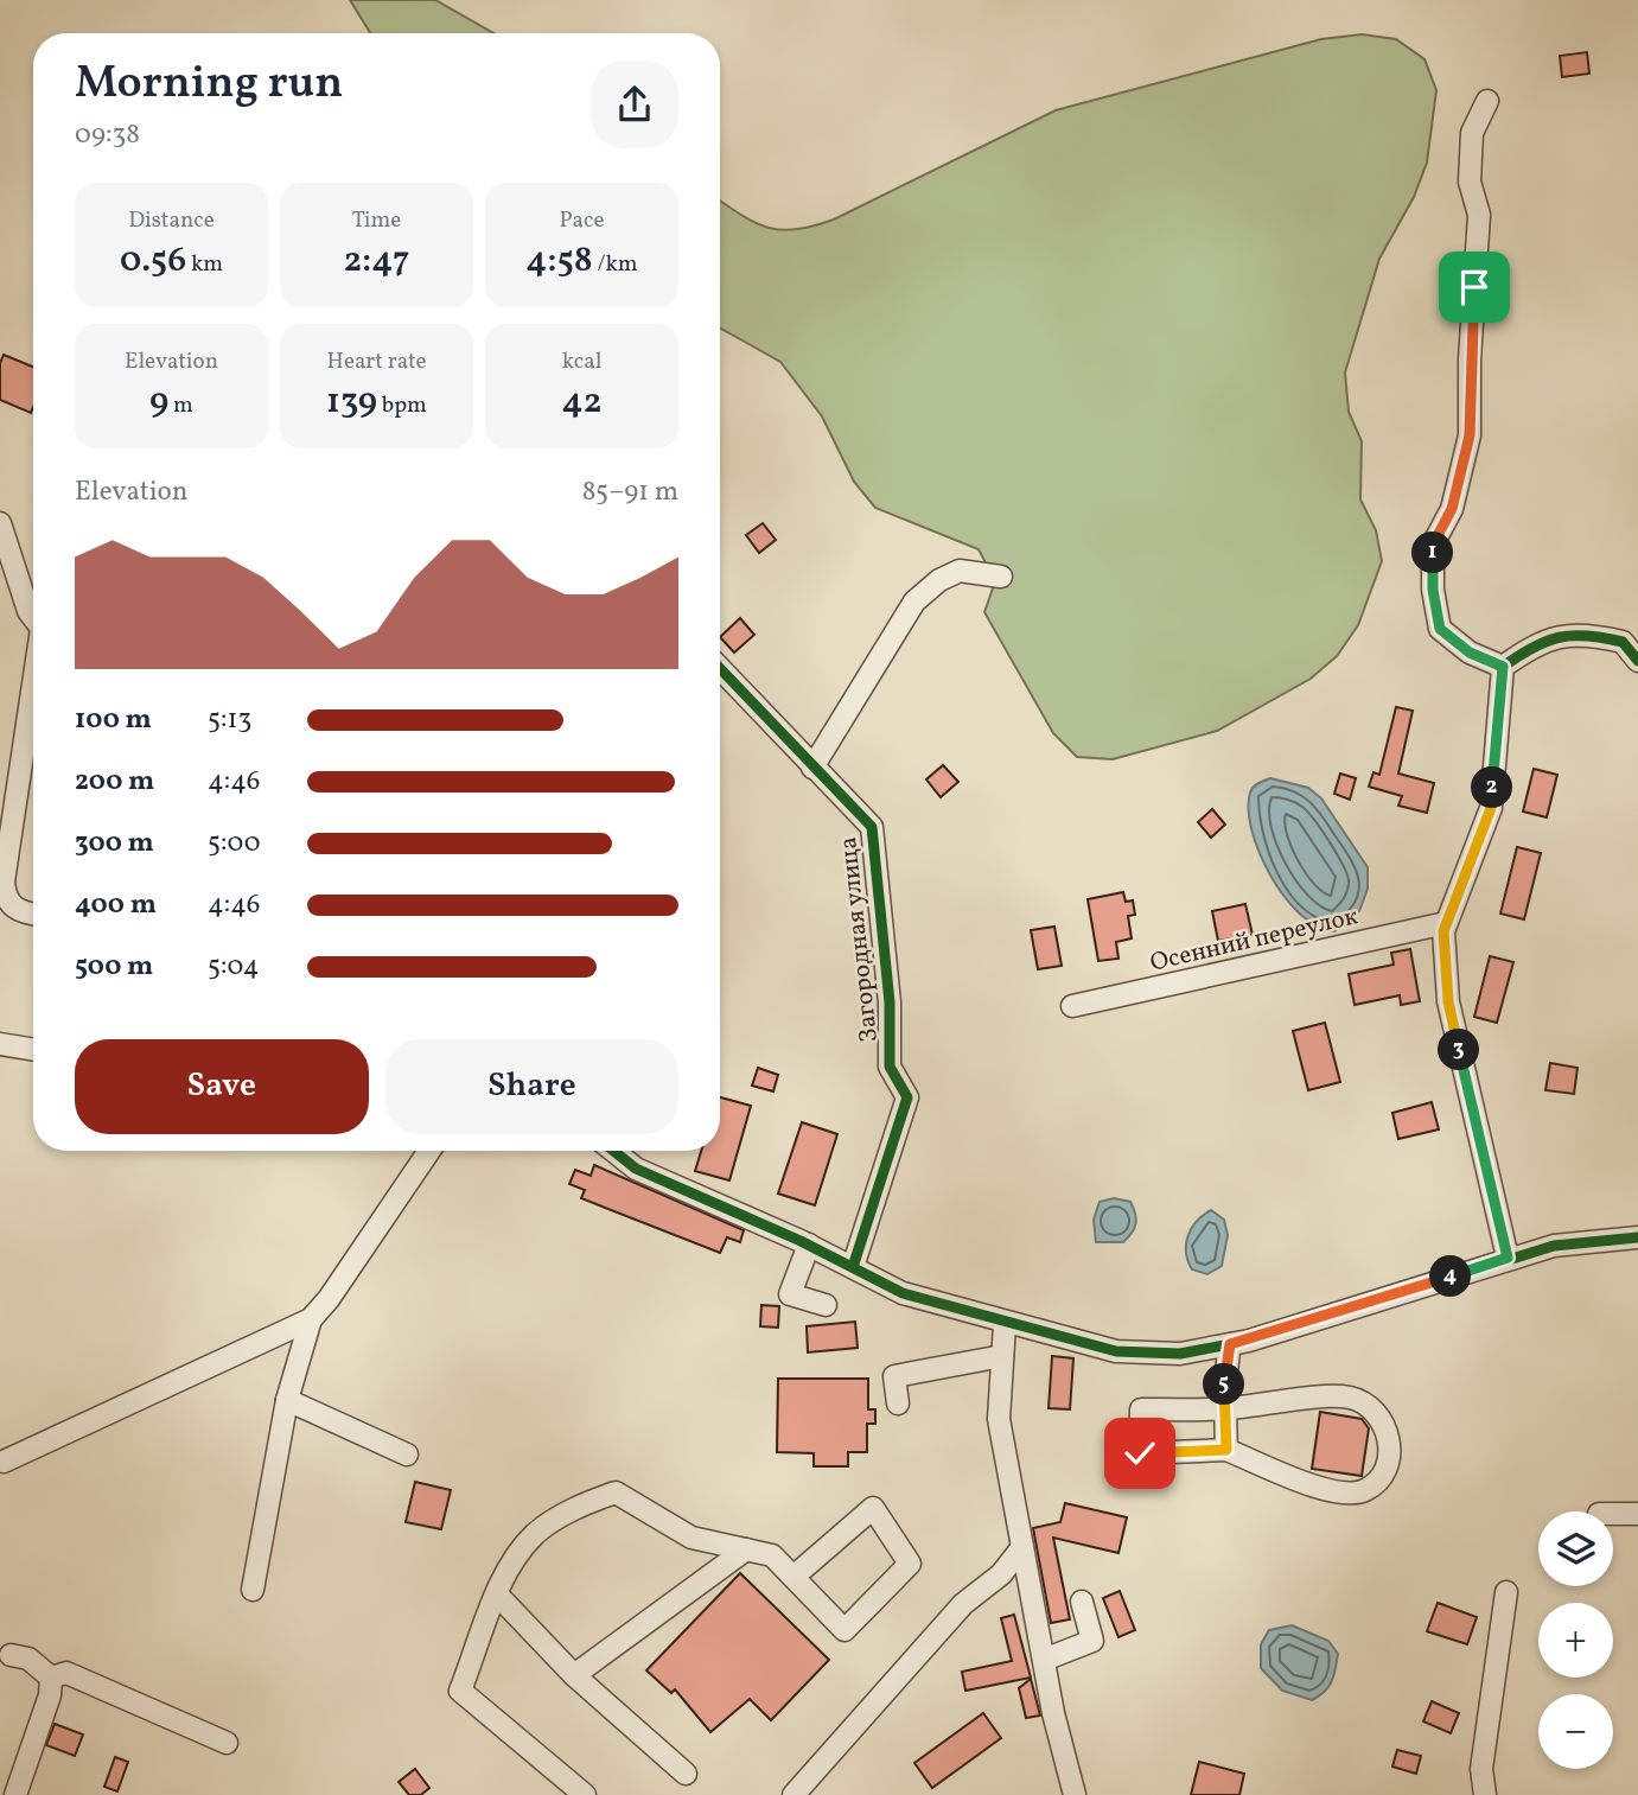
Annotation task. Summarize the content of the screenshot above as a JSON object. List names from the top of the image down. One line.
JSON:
{"streets":{"street":["Осенний переулок","Загородная улица"]},"page":{"heading":["Morning run","09:38"],"stats":[["Distance","0.56 km"],["Time","2:47"],["Pace","4:58 /km"],["Elevation","9 m"],["Heart rate","139 bpm"],["kcal","42"]],"chart":["Elevation","85–91 m"],"pins":["1","2","3","4","5"],"list":[{"name":"100 m","note":"5:13"},{"name":"200 m","note":"4:46"},{"name":"300 m","note":"5:00"},{"name":"400 m","note":"4:46"},{"name":"500 m","note":"5:04"}],"buttons":["Save","Share"],"map_buttons":["+","−"]}}
